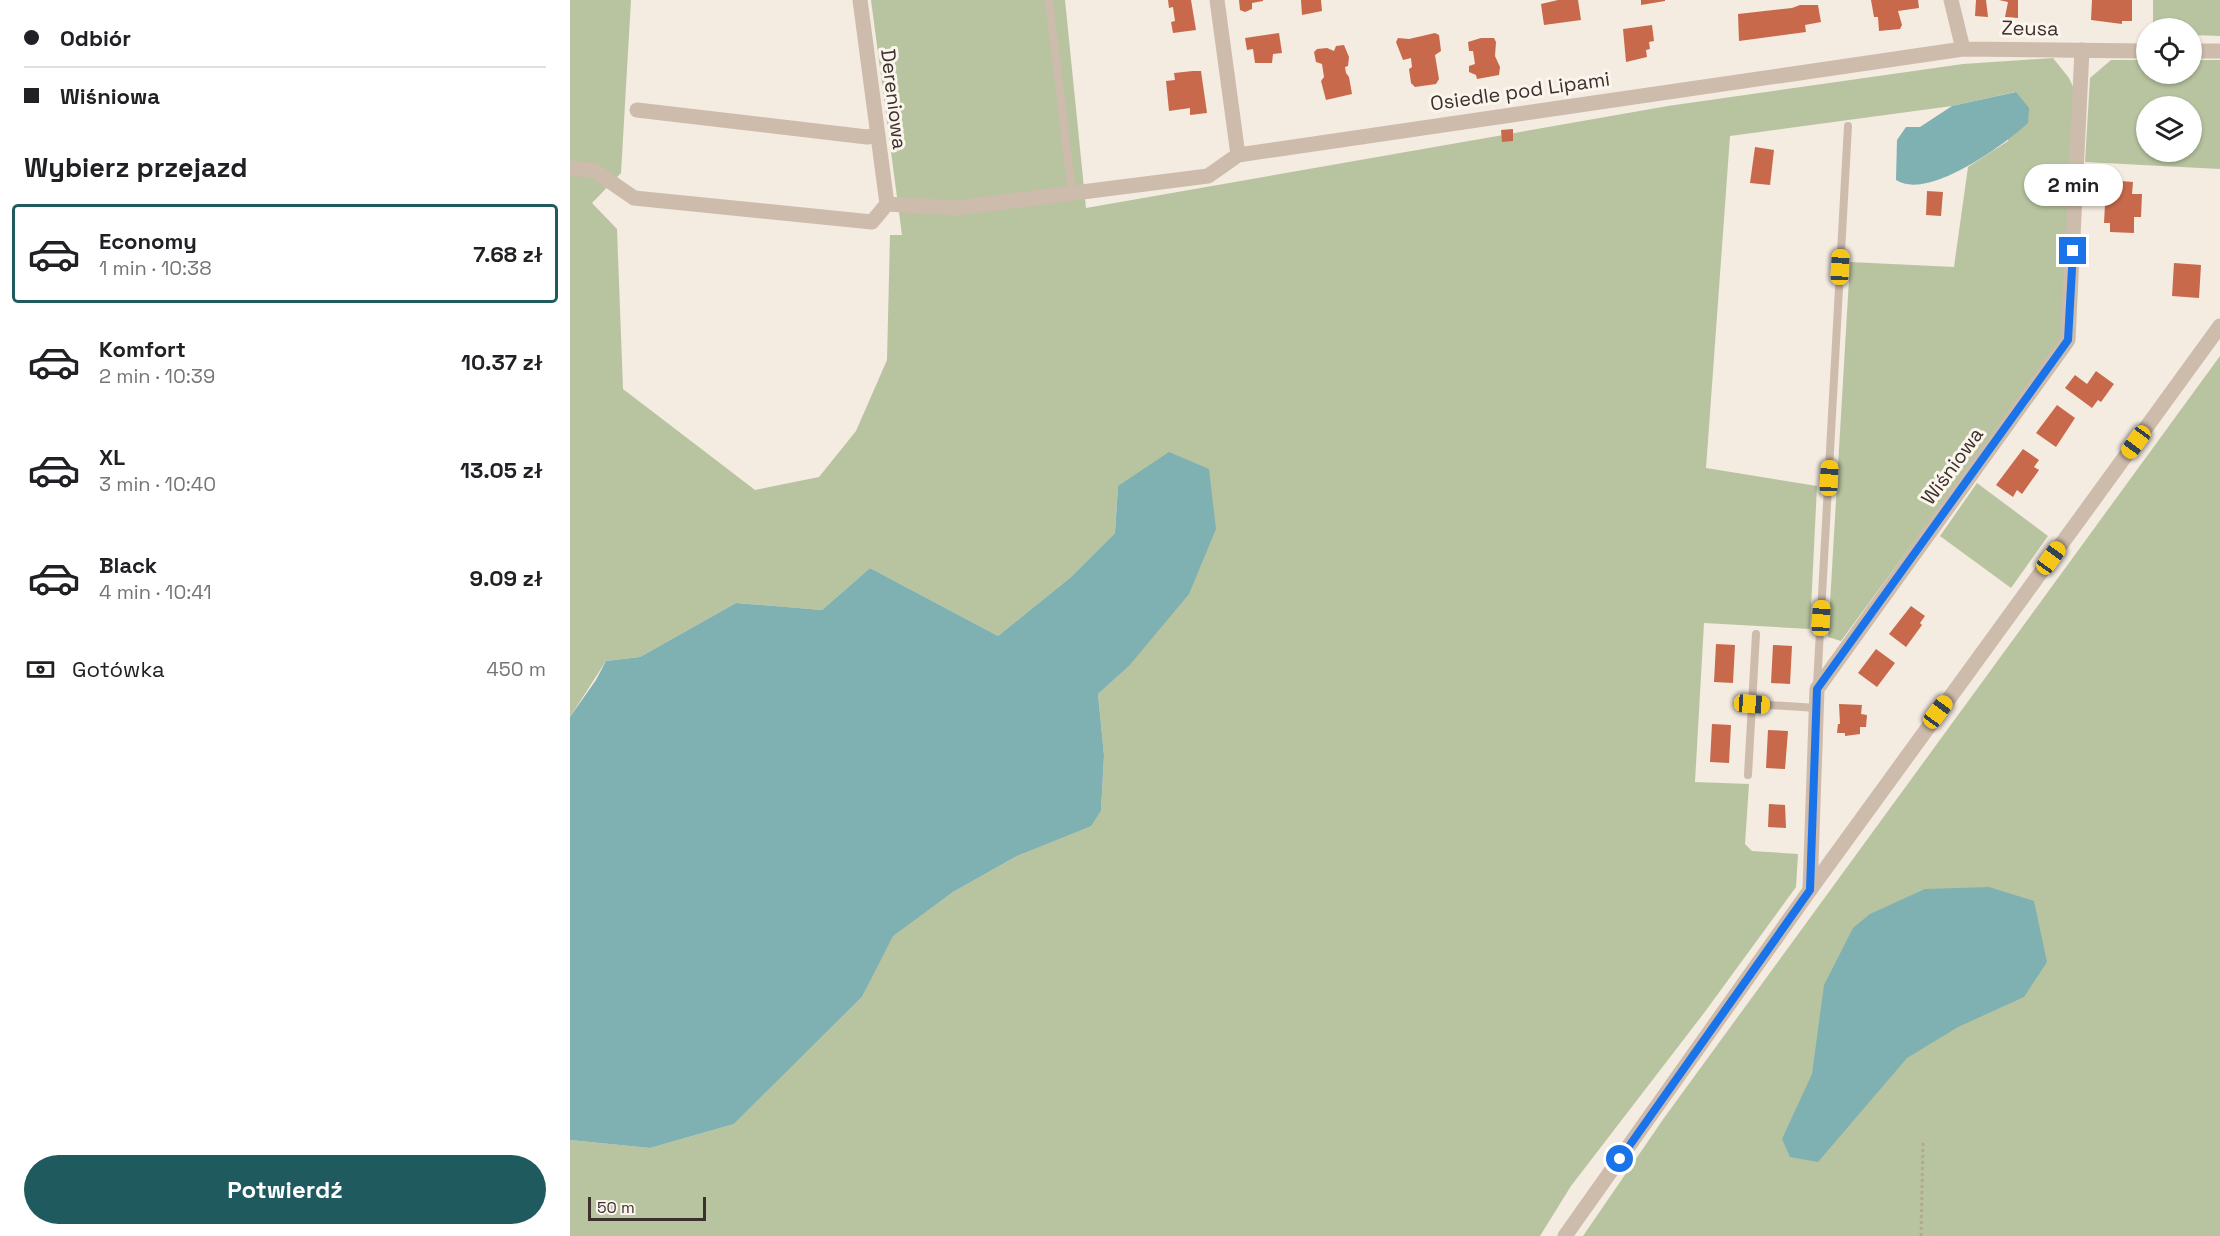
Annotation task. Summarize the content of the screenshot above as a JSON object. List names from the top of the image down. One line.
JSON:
{"streets":{"street":["Zeusa","Osiedle pod Lipami","Dereniowa","Wiśniowa"]},"crossings":[["Zeusa","Osiedle pod Lipami"],["Zeusa","Wiśniowa"]],"scale_bar":"50 m","page":{"banner":["Odbiór","Wiśniowa"],"heading":"Wybierz przejazd","bubble":"2 min","list":[{"name":"Economy","note":"1 min · 10:38","value":"7.68 zł"},{"name":"Komfort","note":"2 min · 10:39","value":"10.37 zł"},{"name":"XL","note":"3 min · 10:40","value":"13.05 zł"},{"name":"Black","note":"4 min · 10:41","value":"9.09 zł"}],"pay":["Gotówka","450 m"],"buttons":"Potwierdź","scale":"50 m"}}
